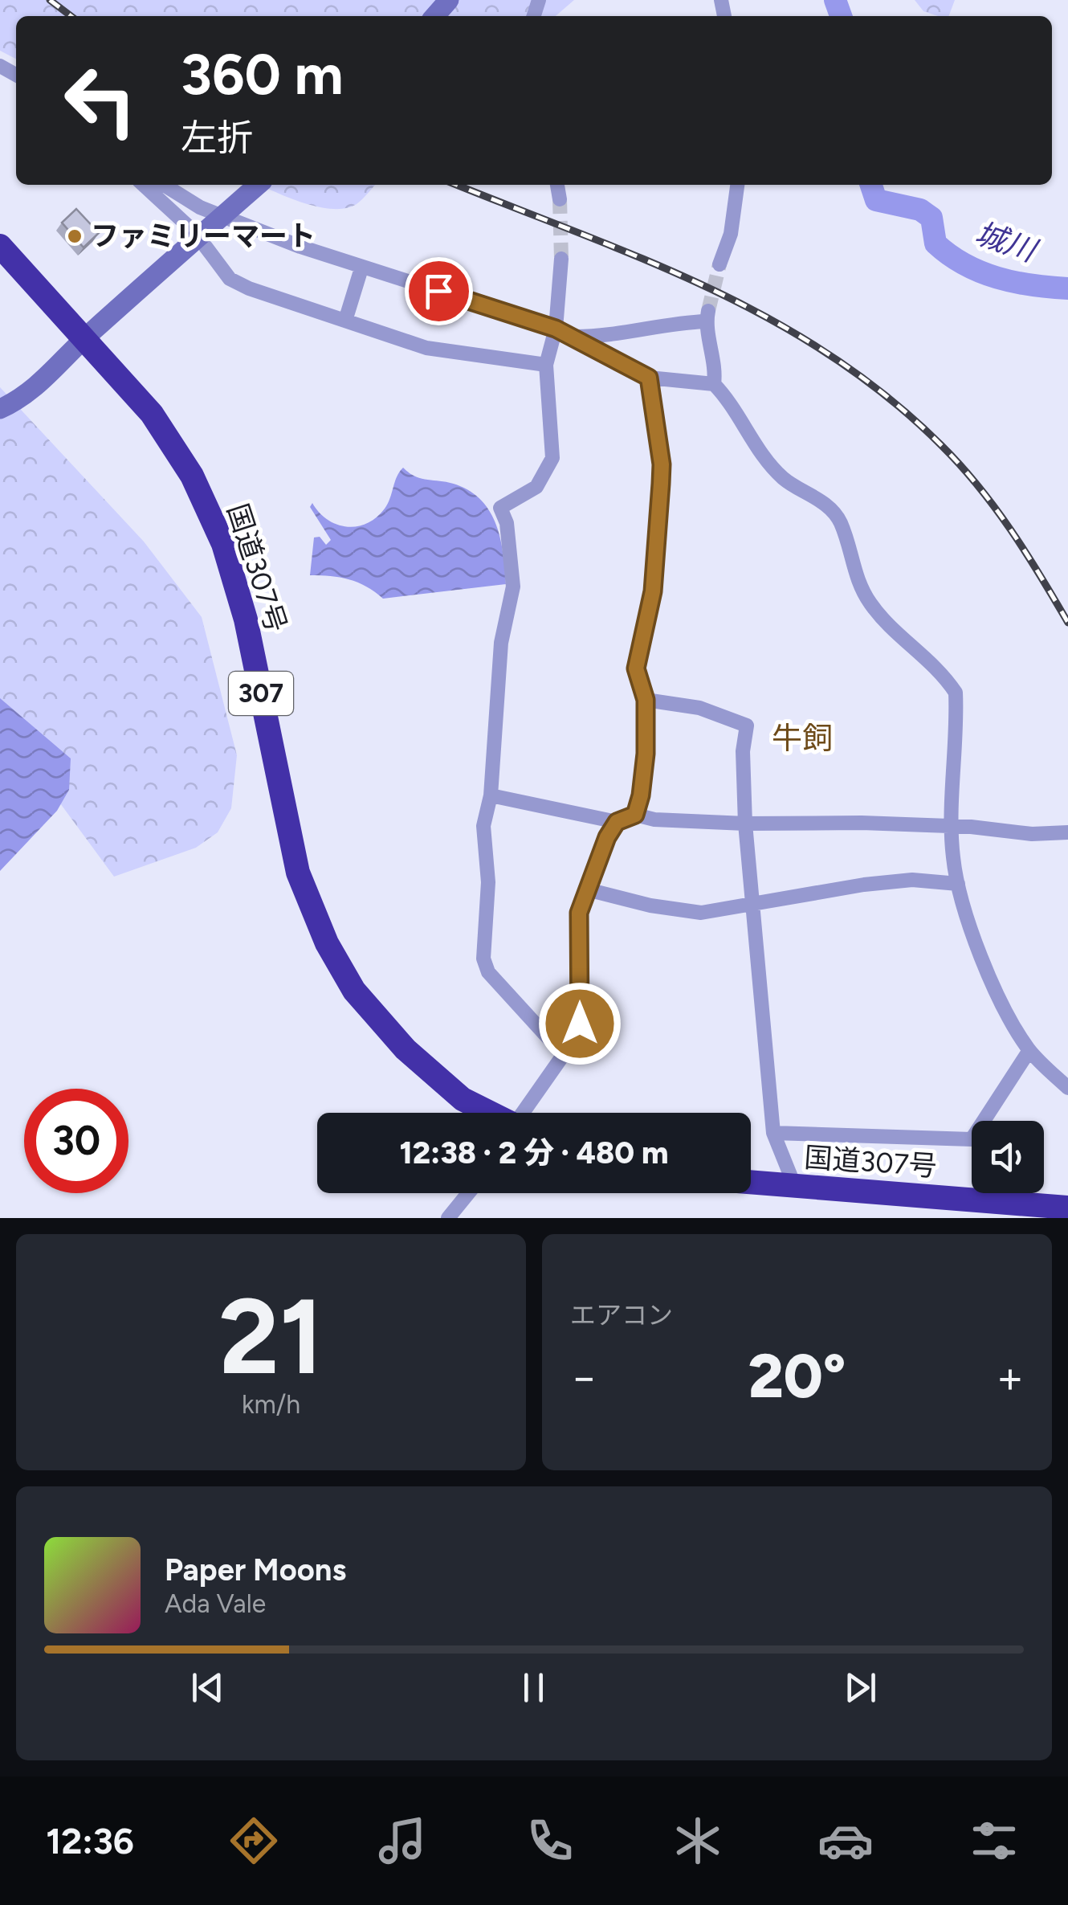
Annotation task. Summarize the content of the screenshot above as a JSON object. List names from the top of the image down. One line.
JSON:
{"streets":{"highway":["国道307号","307"]},"districts":["牛飼"],"water":["城川"],"places":["ファミリーマート"],"page":{"turn":["360 m","左折"],"limit":"30","trip":"12:38 · 2 分 · 480 m","tile":[["21","km/h"],"エアコン"],"heat":["−","20°","+"],"song":["Paper Moons","Ada Vale"],"tabs":"12:36"}}
